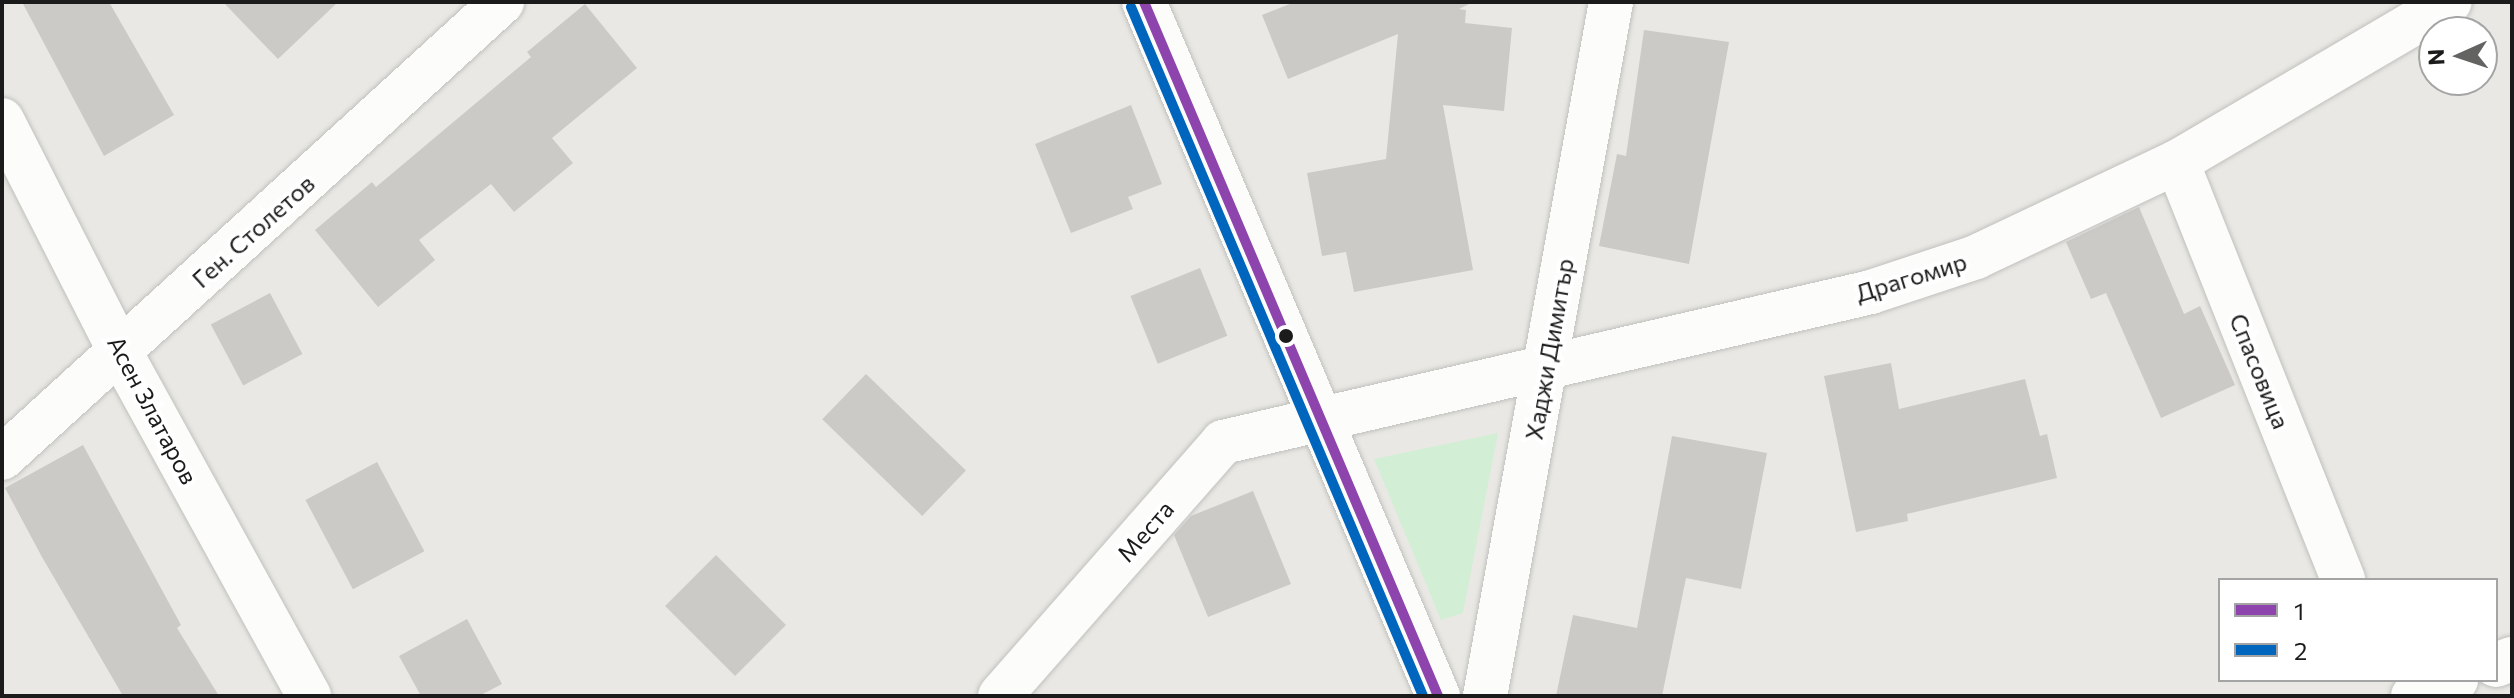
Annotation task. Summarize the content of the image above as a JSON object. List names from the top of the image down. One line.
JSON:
{"streets":{"street":["Ген. Столетов","Драгомир","Хаджи Димитър","Спасовица","Асен Златаров","Места"]},"crossings":[["Ген. Столетов","Асен Златаров"],["Драгомир","Хаджи Димитър"],["Драгомир","Спасовица"],["Драгомир","Места"]],"lines":["transit line 1","transit line 2"],"legend":["1","2"],"north":"left"}
